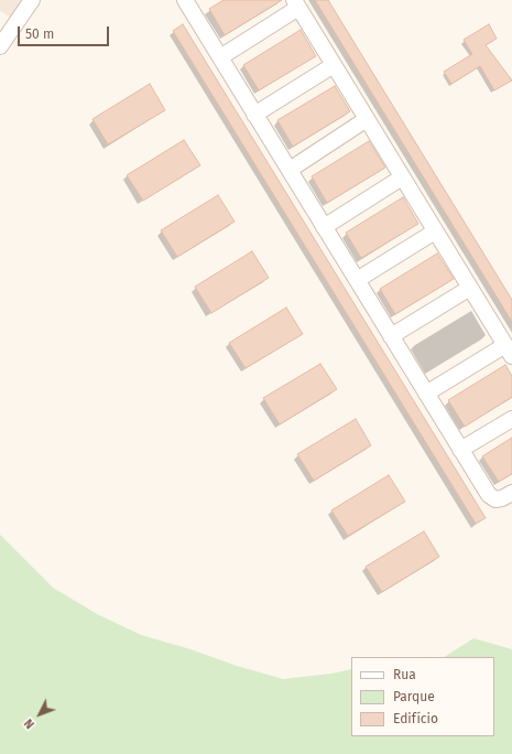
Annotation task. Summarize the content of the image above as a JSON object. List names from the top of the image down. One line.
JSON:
{"legend":["Rua","Parque","Edifício"],"scale_bar":"50 m","north":"bottom left"}
